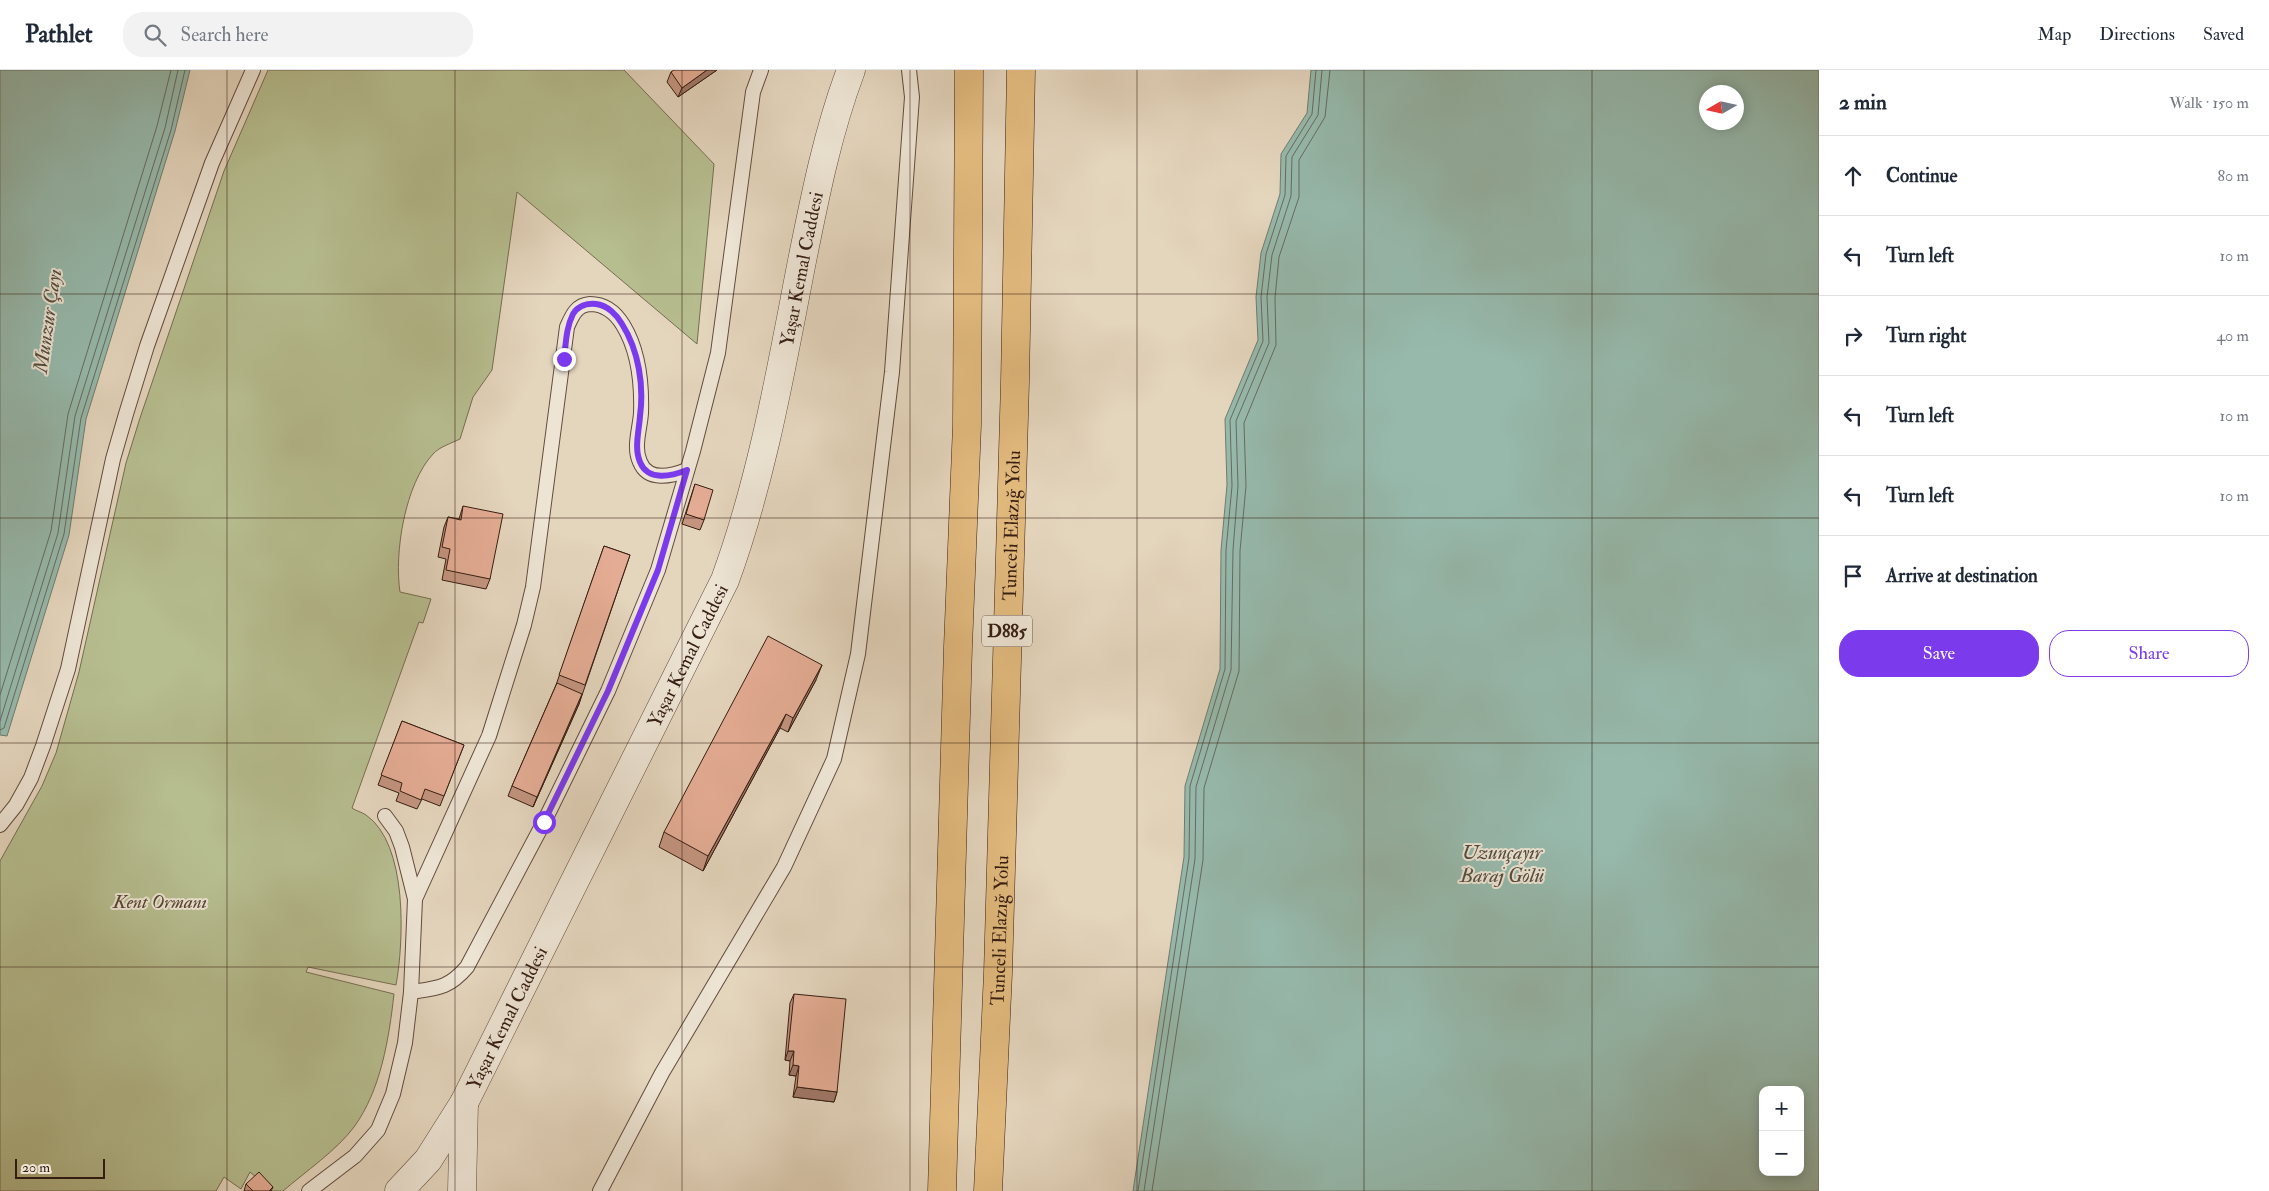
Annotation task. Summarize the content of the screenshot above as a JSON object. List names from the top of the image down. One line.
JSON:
{"streets":{"main road":["Tunceli Elazığ Yolu","D885"],"street":["Yaşar Kemal Caddesi"]},"water":["Munzur Çayı","Uzunçayır Baraj Gölü"],"parks":["Kent Ormanı"],"scale_bar":"20 m","north":"left","page":{"header":"Pathlet","search":"Search here","nav":["Map","Directions","Saved"],"heading":["2 min","Walk · 150 m"],"list":[["Continue","80 m"],["Turn left","10 m"],["Turn right","40 m"],["Turn left","10 m"],["Turn left","10 m"],"Arrive at destination"],"buttons":["Save","Share"],"map_buttons":["+","−"],"scale":"20 m"}}
